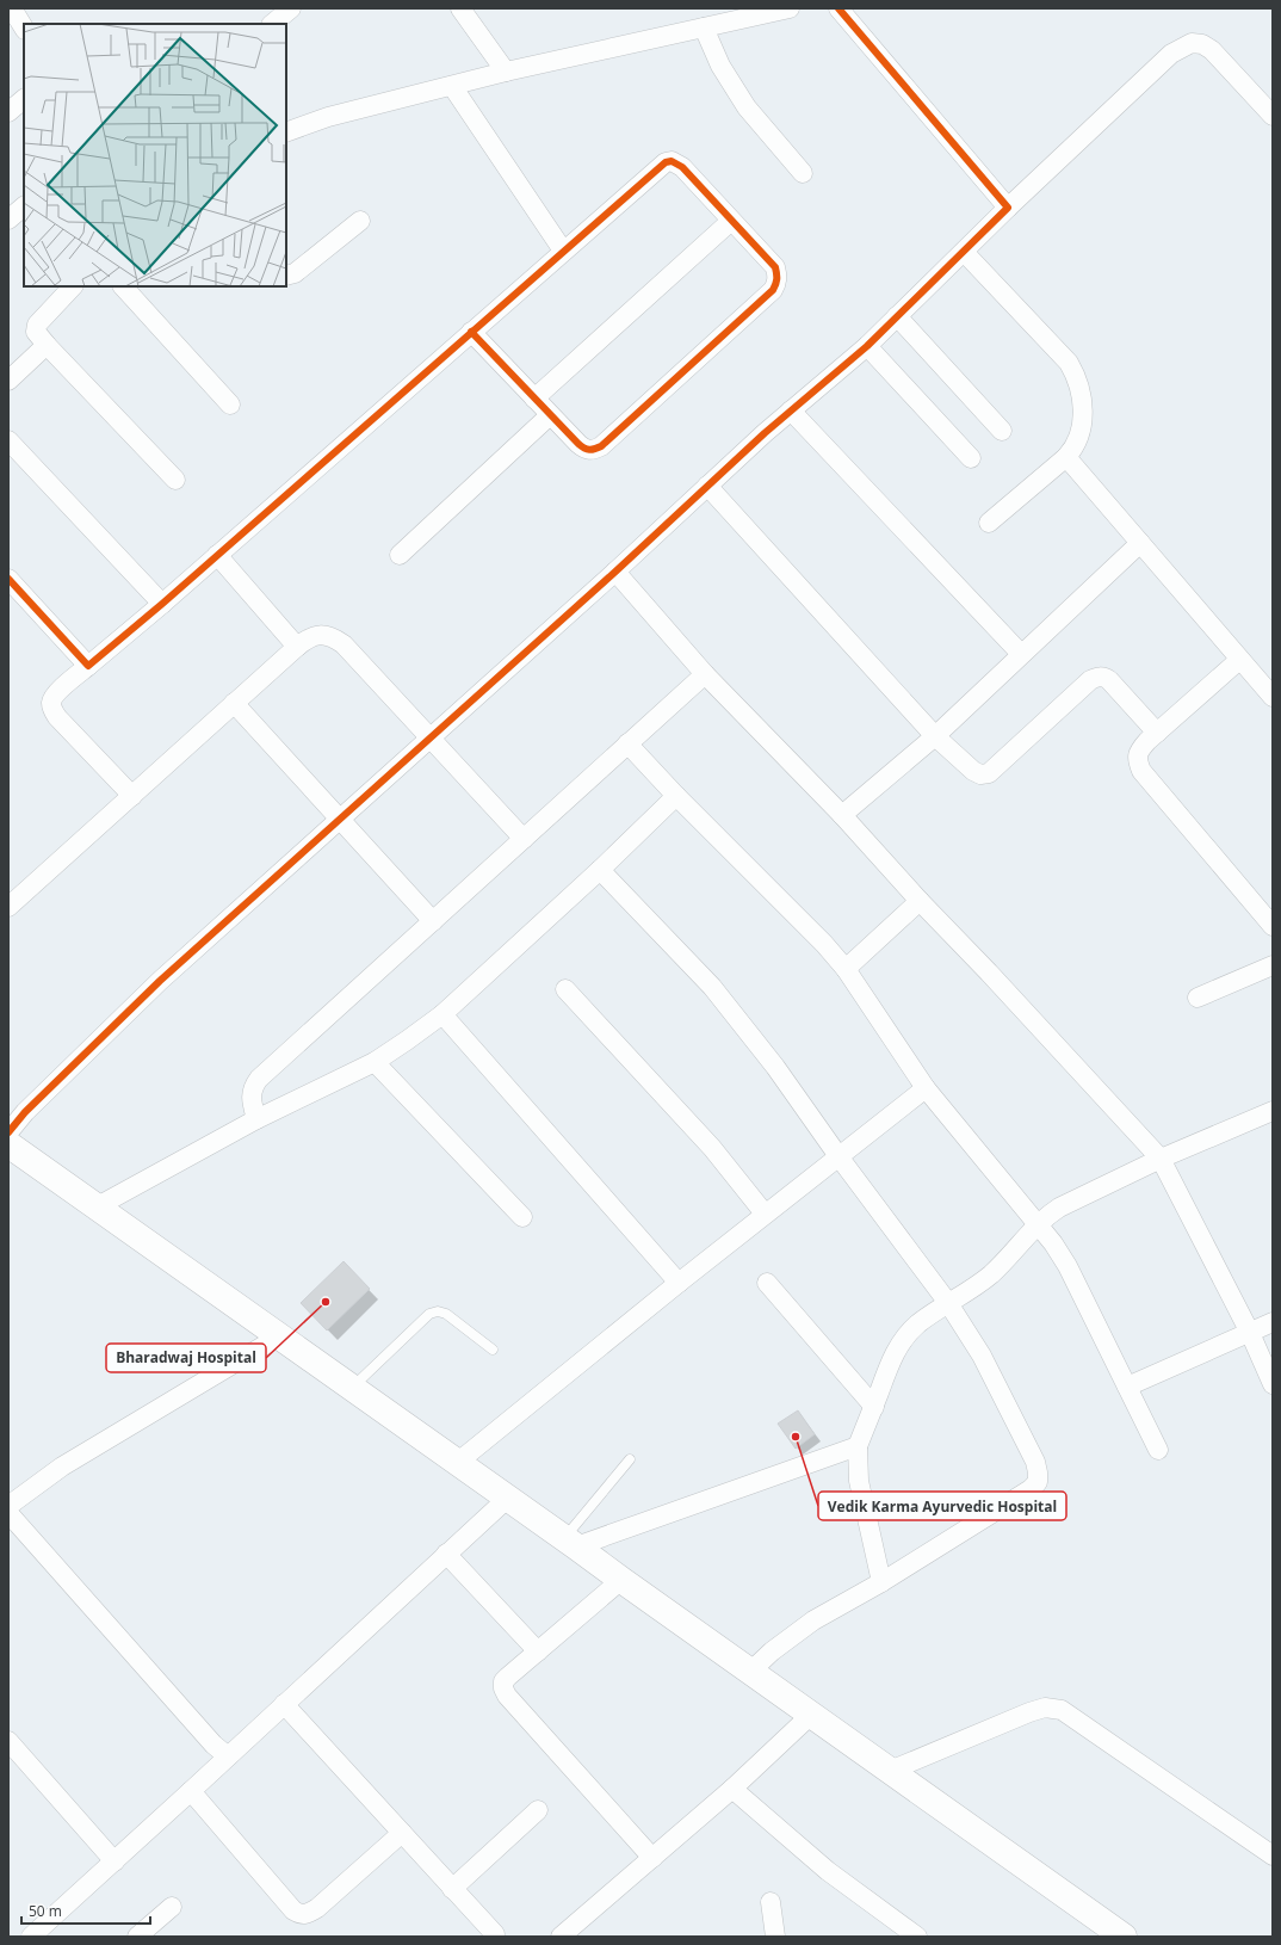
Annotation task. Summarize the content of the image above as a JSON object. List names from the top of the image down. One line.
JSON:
{"places":["Bharadwaj Hospital","Vedik Karma Ayurvedic Hospital"],"scale_bar":"50 m"}
